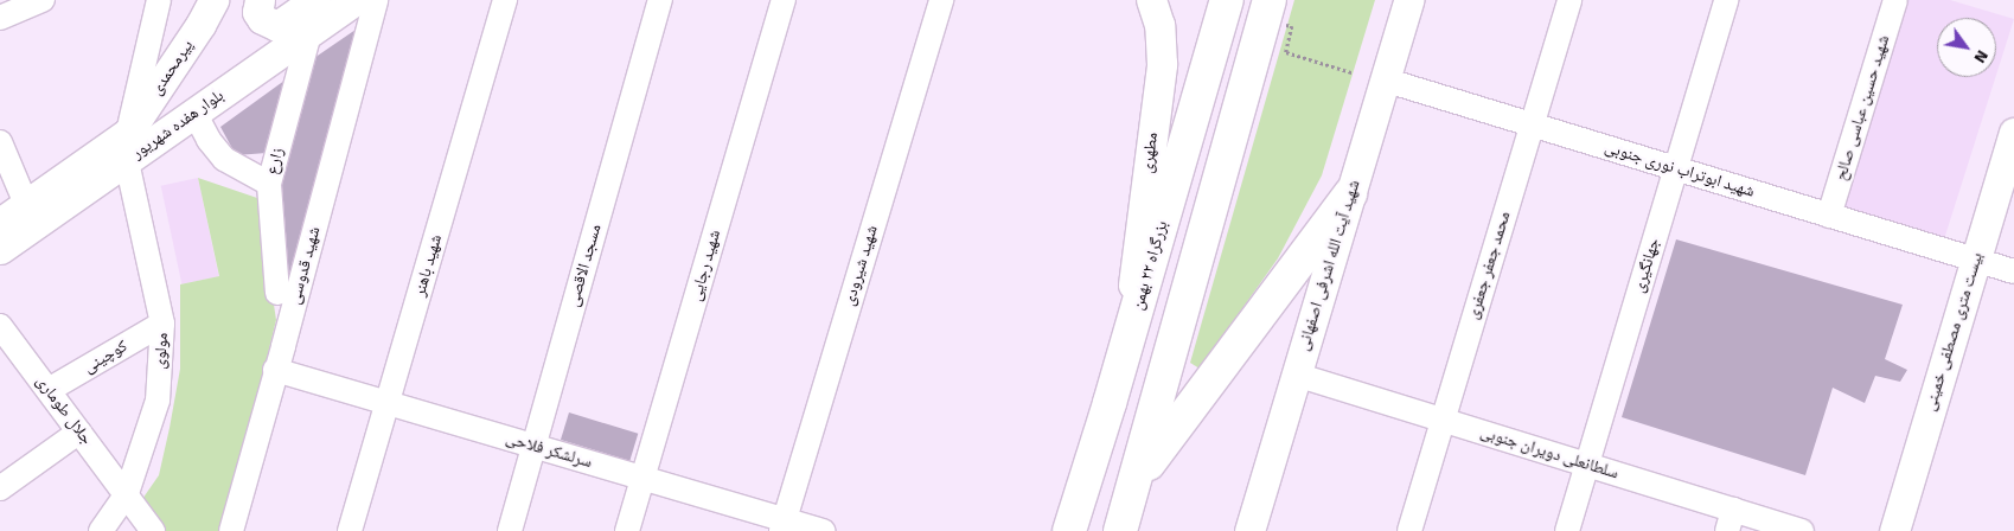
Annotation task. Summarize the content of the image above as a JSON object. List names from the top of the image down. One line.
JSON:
{"streets":{"highway":["بزرگراه ۲۲ بهمن"],"main road":["پیرمحمدی","بلوار هفده شهریور","مطهری","شهید آیت الله اشرفی اصفهانی","بیست متری مصطفی خمینی"],"street":["شهید حسین عباسی صالح","زارع","شهید ابوتراب نوری جنوبی","شهید قدوسی","شهید باهنر","مسجد الاقصی","شهید رجایی","شهید شیرودی","محمد جعفر جعفری","جهانگیری","مولوی","کوچینی","جلال طوماری","سرلشکر فلاحی","سلطانعلی دویران جنوبی"]},"crossings":[["پیرمحمدی","بلوار هفده شهریور"],["پیرمحمدی","مولوی"],["شهید حسین عباسی صالح","شهید ابوتراب نوری جنوبی"],["بلوار هفده شهریور","زارع"],["بلوار هفده شهریور","مولوی"],["شهید ابوتراب نوری جنوبی","شهید آیت الله اشرفی اصفهانی"],["شهید ابوتراب نوری جنوبی","محمد جعفر جعفری"],["شهید ابوتراب نوری جنوبی","جهانگیری"],["شهید ابوتراب نوری جنوبی","بیست متری مصطفی خمینی"],["شهید قدوسی","سرلشکر فلاحی"],["شهید باهنر","سرلشکر فلاحی"],["مسجد الاقصی","سرلشکر فلاحی"],["شهید رجایی","سرلشکر فلاحی"],["شهید شیرودی","سرلشکر فلاحی"],["شهید آیت الله اشرفی اصفهانی","سلطانعلی دویران جنوبی"],["محمد جعفر جعفری","سلطانعلی دویران جنوبی"],["جهانگیری","سلطانعلی دویران جنوبی"],["مولوی","کوچینی"],["مولوی","جلال طوماری"],["کوچینی","جلال طوماری"]],"north":"bottom right"}
